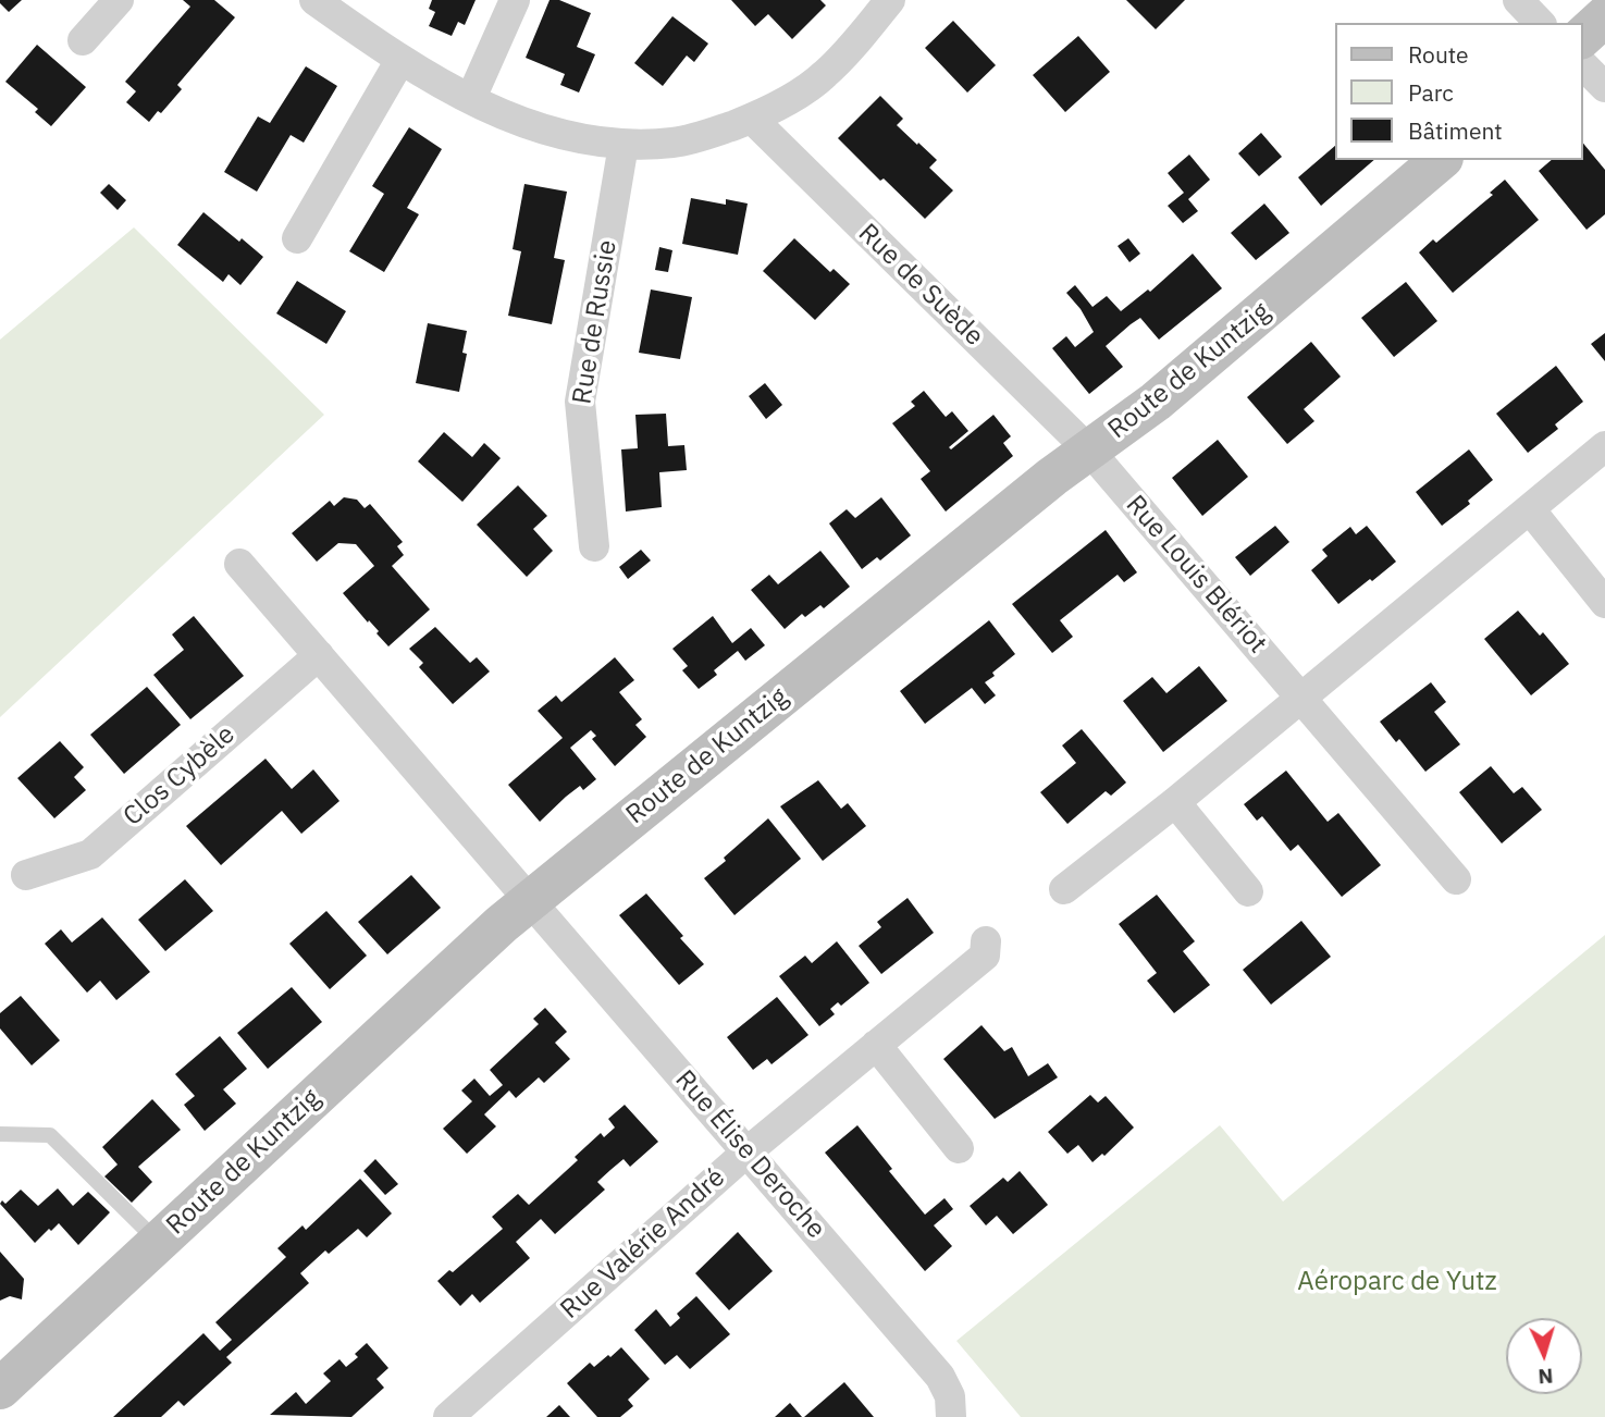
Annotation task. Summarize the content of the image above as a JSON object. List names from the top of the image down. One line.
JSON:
{"streets":{"street":["Rue de Suède","Rue de Russie","Route de Kuntzig","Rue Louis Blériot","Clos Cybèle","Rue Élise Deroche","Rue Valérie André"]},"crossings":[["Rue de Suède","Route de Kuntzig"],["Rue de Suède","Rue Louis Blériot"],["Route de Kuntzig","Rue Louis Blériot"],["Route de Kuntzig","Rue Élise Deroche"],["Rue Élise Deroche","Rue Valérie André"]],"parks":["Aéroparc de Yutz"],"legend":["Route","Parc","Bâtiment"],"north":"bottom"}
